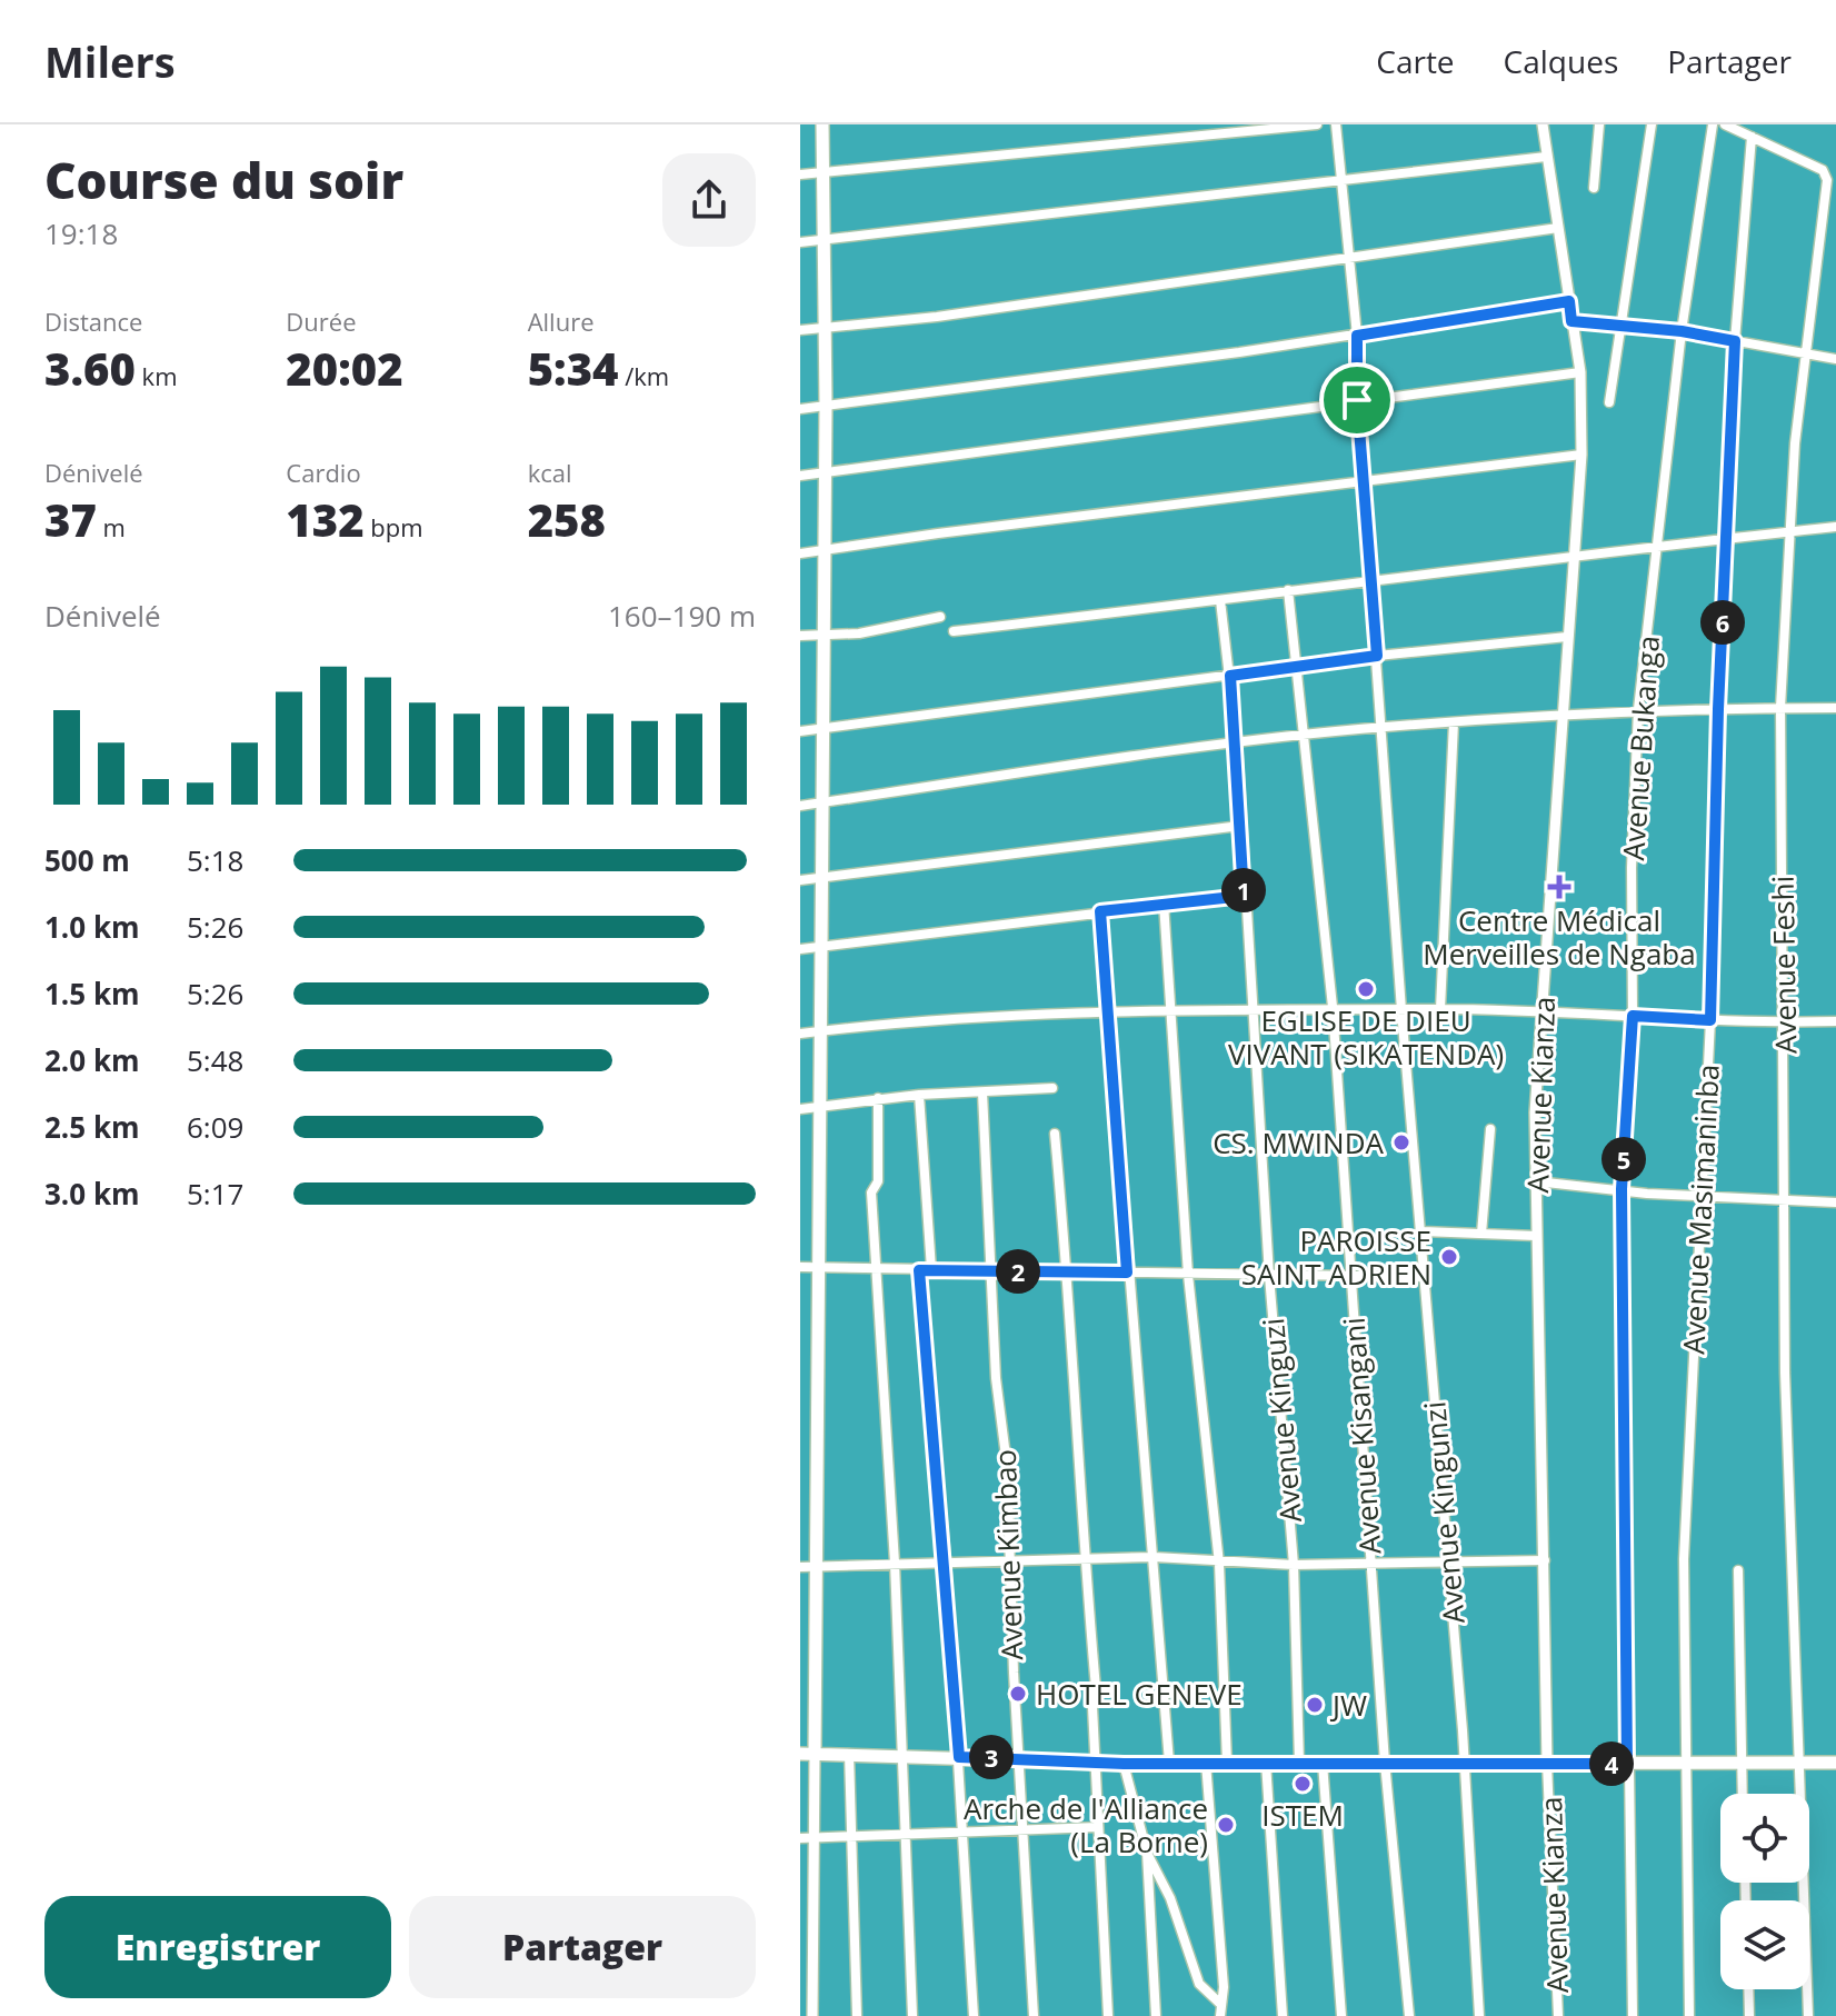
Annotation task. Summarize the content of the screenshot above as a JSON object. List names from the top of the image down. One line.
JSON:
{"streets":{"street":["Avenue Bukanga","Avenue Feshi","Avenue Kianza","Avenue Masimaninba","Avenue Kinguzi","Avenue Kisangani","Avenue Kingunzi","Avenue Kimbao"]},"crossings":[["Avenue Feshi","Avenue Masimaninba"]],"places":{"health":["Centre Médical Merveilles de Ngaba"],"other":["EGLISE DE DIEU VIVANT (SIKATENDA)","CS. MWINDA","PAROISSE SAINT ADRIEN","HOTEL GENEVE","JW","ISTEM","Arche de l'Alliance (La Borne)"]},"page":{"header":"Milers","nav":["Carte","Calques","Partager"],"heading":["Course du soir","19:18"],"stats":[["Distance","3.60 km"],["Durée","20:02"],["Allure","5:34 /km"],["Dénivelé","37 m"],["Cardio","132 bpm"],["kcal","258"]],"chart":["Dénivelé","160–190 m"],"pins":["6","1","5","2","3","4"],"list":[{"name":"500 m","note":"5:18"},{"name":"1.0 km","note":"5:26"},{"name":"1.5 km","note":"5:26"},{"name":"2.0 km","note":"5:48"},{"name":"2.5 km","note":"6:09"},{"name":"3.0 km","note":"5:17"}],"buttons":["Enregistrer","Partager"]}}
